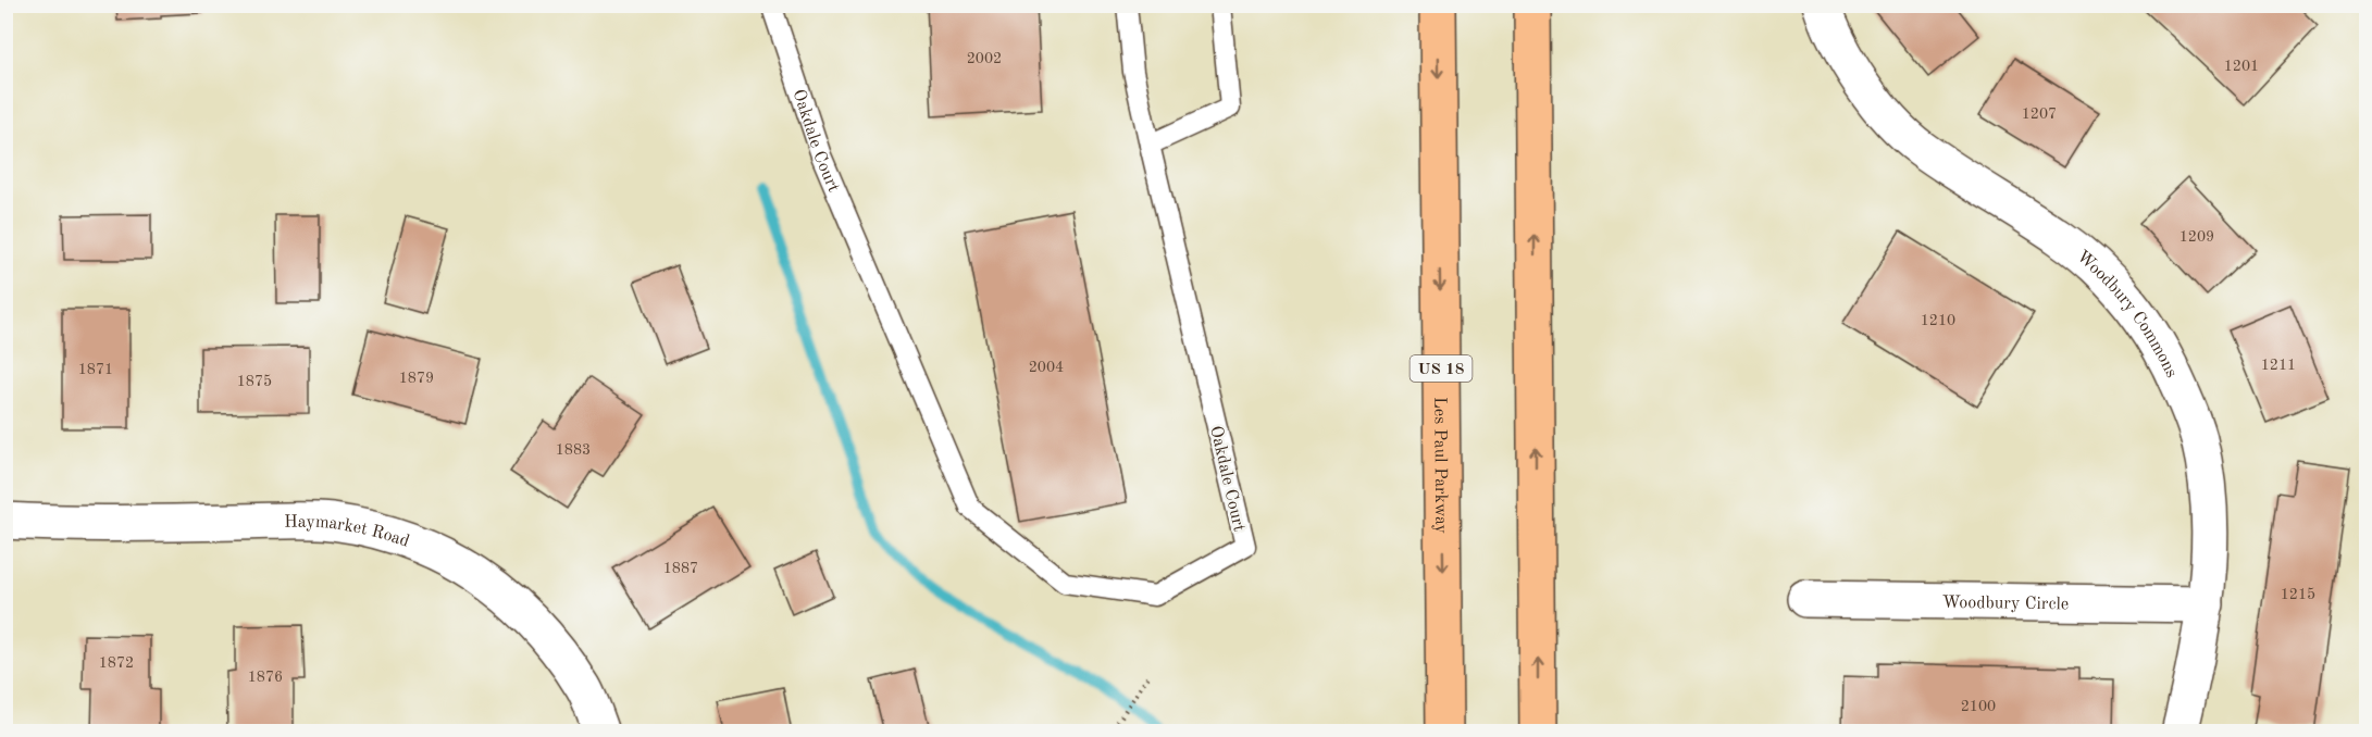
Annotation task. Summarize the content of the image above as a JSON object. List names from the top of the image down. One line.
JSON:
{"streets":{"main road":["US 18","Les Paul Parkway"],"street":["Woodbury Commons","Haymarket Road","Woodbury Circle"],"lane":["Oakdale Court"]},"crossings":[["Woodbury Commons","Woodbury Circle"]],"house_numbers":["2002","1201","1207","1209","1210","1211","2004","1871","1879","1875","1883","1887","1215","1872","1876","2100"]}
